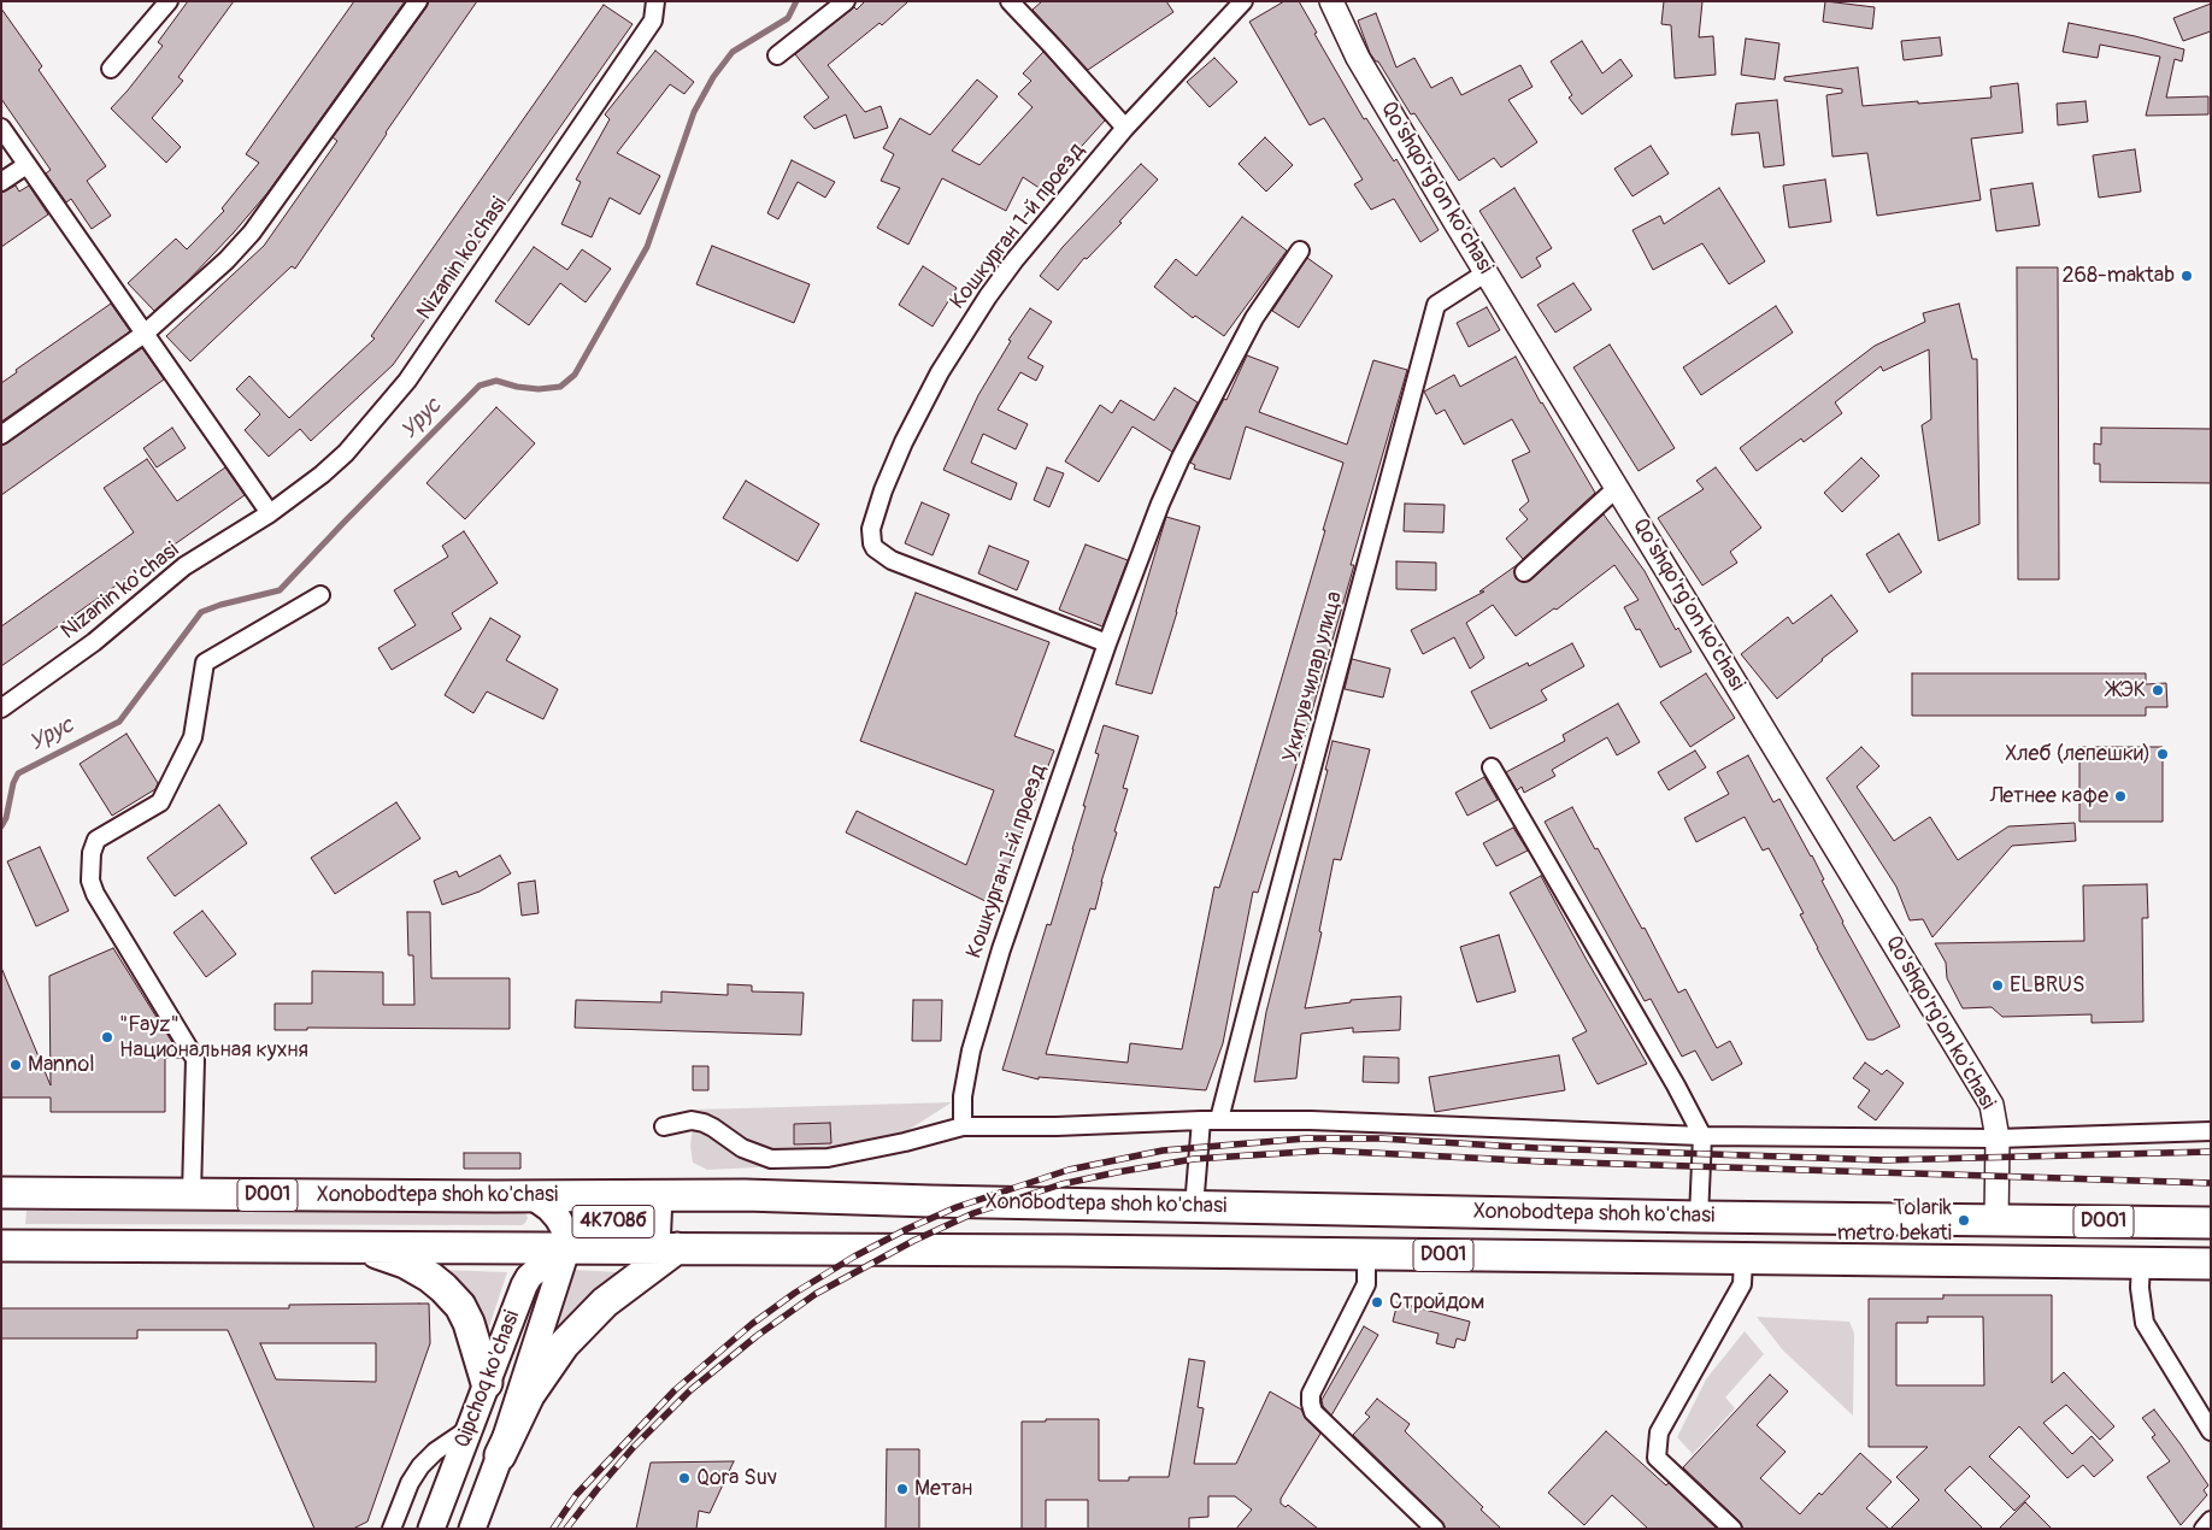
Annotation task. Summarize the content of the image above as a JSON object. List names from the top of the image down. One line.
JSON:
{"streets":{"highway":["D001","Xonobodtepa shoh ko'chasi"],"main road":["4К708б","Qipchoq ko'chasi"],"street":["Qo'shqo'rg'on ko'chasi","Кошкурган 1-й проезд","Nizanin ko'chasi","Укитувчилар улица"]},"crossings":[["Qo'shqo'rg'on ko'chasi","Укитувчилар улица"],["Qo'shqo'rg'on ko'chasi","Xonobodtepa shoh ko'chasi"],["Xonobodtepa shoh ko'chasi","4К708б"],["Xonobodtepa shoh ko'chasi","Qipchoq ko'chasi"],["4К708б","Qipchoq ko'chasi"]],"water":["Урус"],"places":["268-maktab","ЖЭК","Хлеб (лепешки)","Летнее кафе","ELBRUS","\"Fayz\" Национальная кухня","Mannol","Tolarik metro bekati","Стройдом","Qora Suv","Метан"]}
